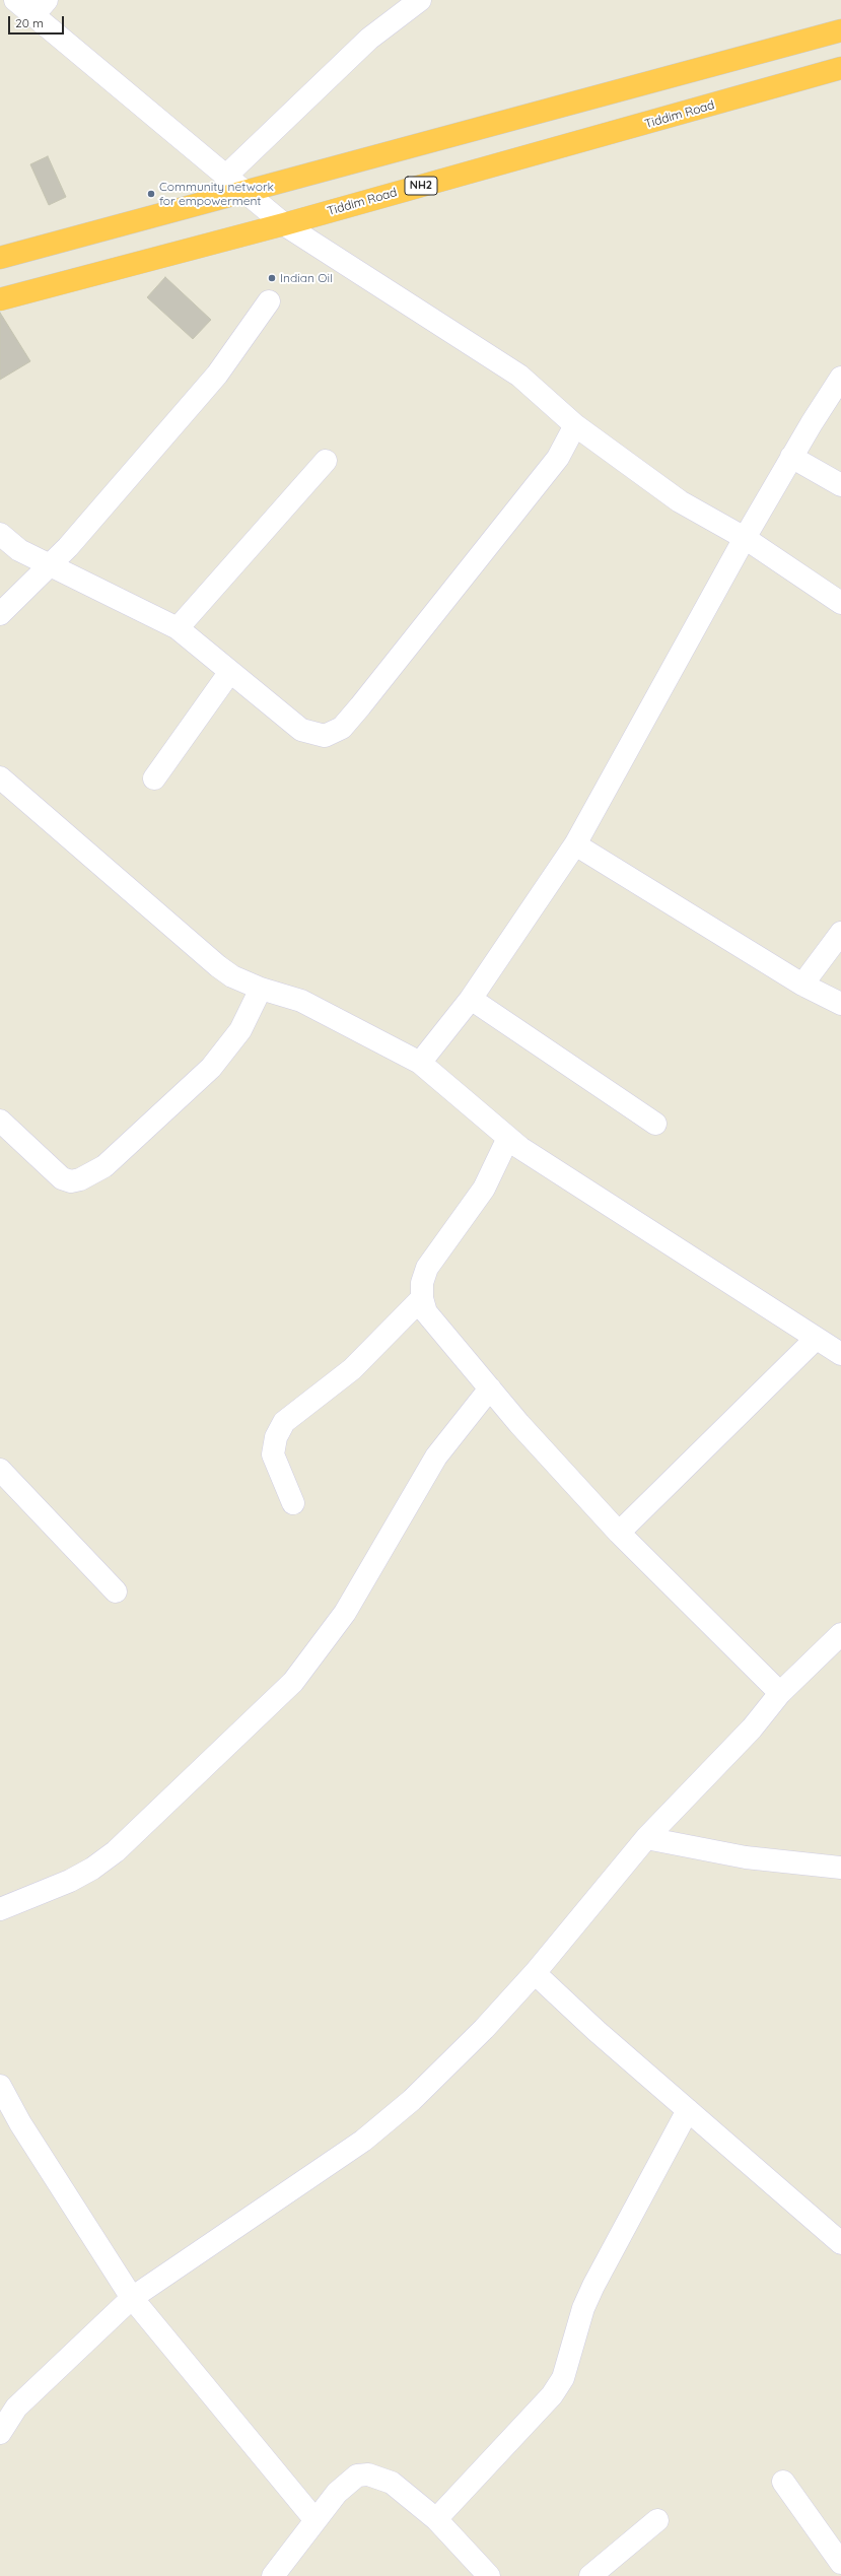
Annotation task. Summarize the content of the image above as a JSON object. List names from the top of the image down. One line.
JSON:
{"streets":{"highway":["Tiddim Road","NH2"]},"places":["Community network for empowerment","Indian Oil"],"scale_bar":"20 m"}
